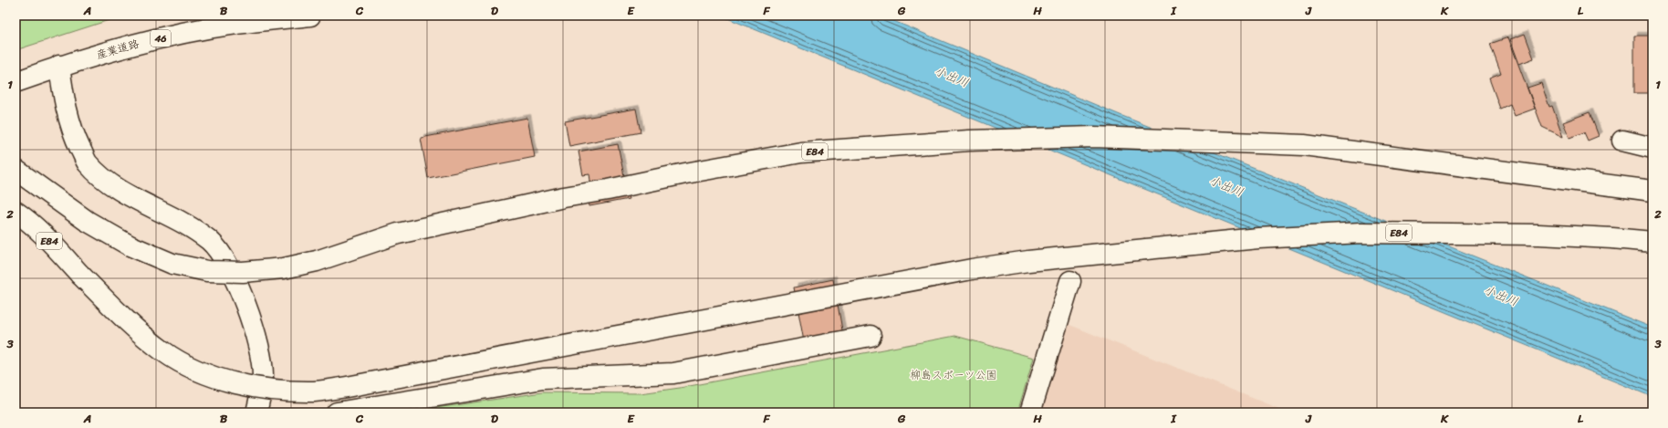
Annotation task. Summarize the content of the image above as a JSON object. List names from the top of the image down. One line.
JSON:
{"streets":{"main road":["46","産業道路","E84"]},"water":["小出川"],"parks":["柳島スポーツ公園"],"grid":{"columns":["A","B","C","D","E","F","G","H","I","J","K","L"],"rows":["1","2","3"]}}
